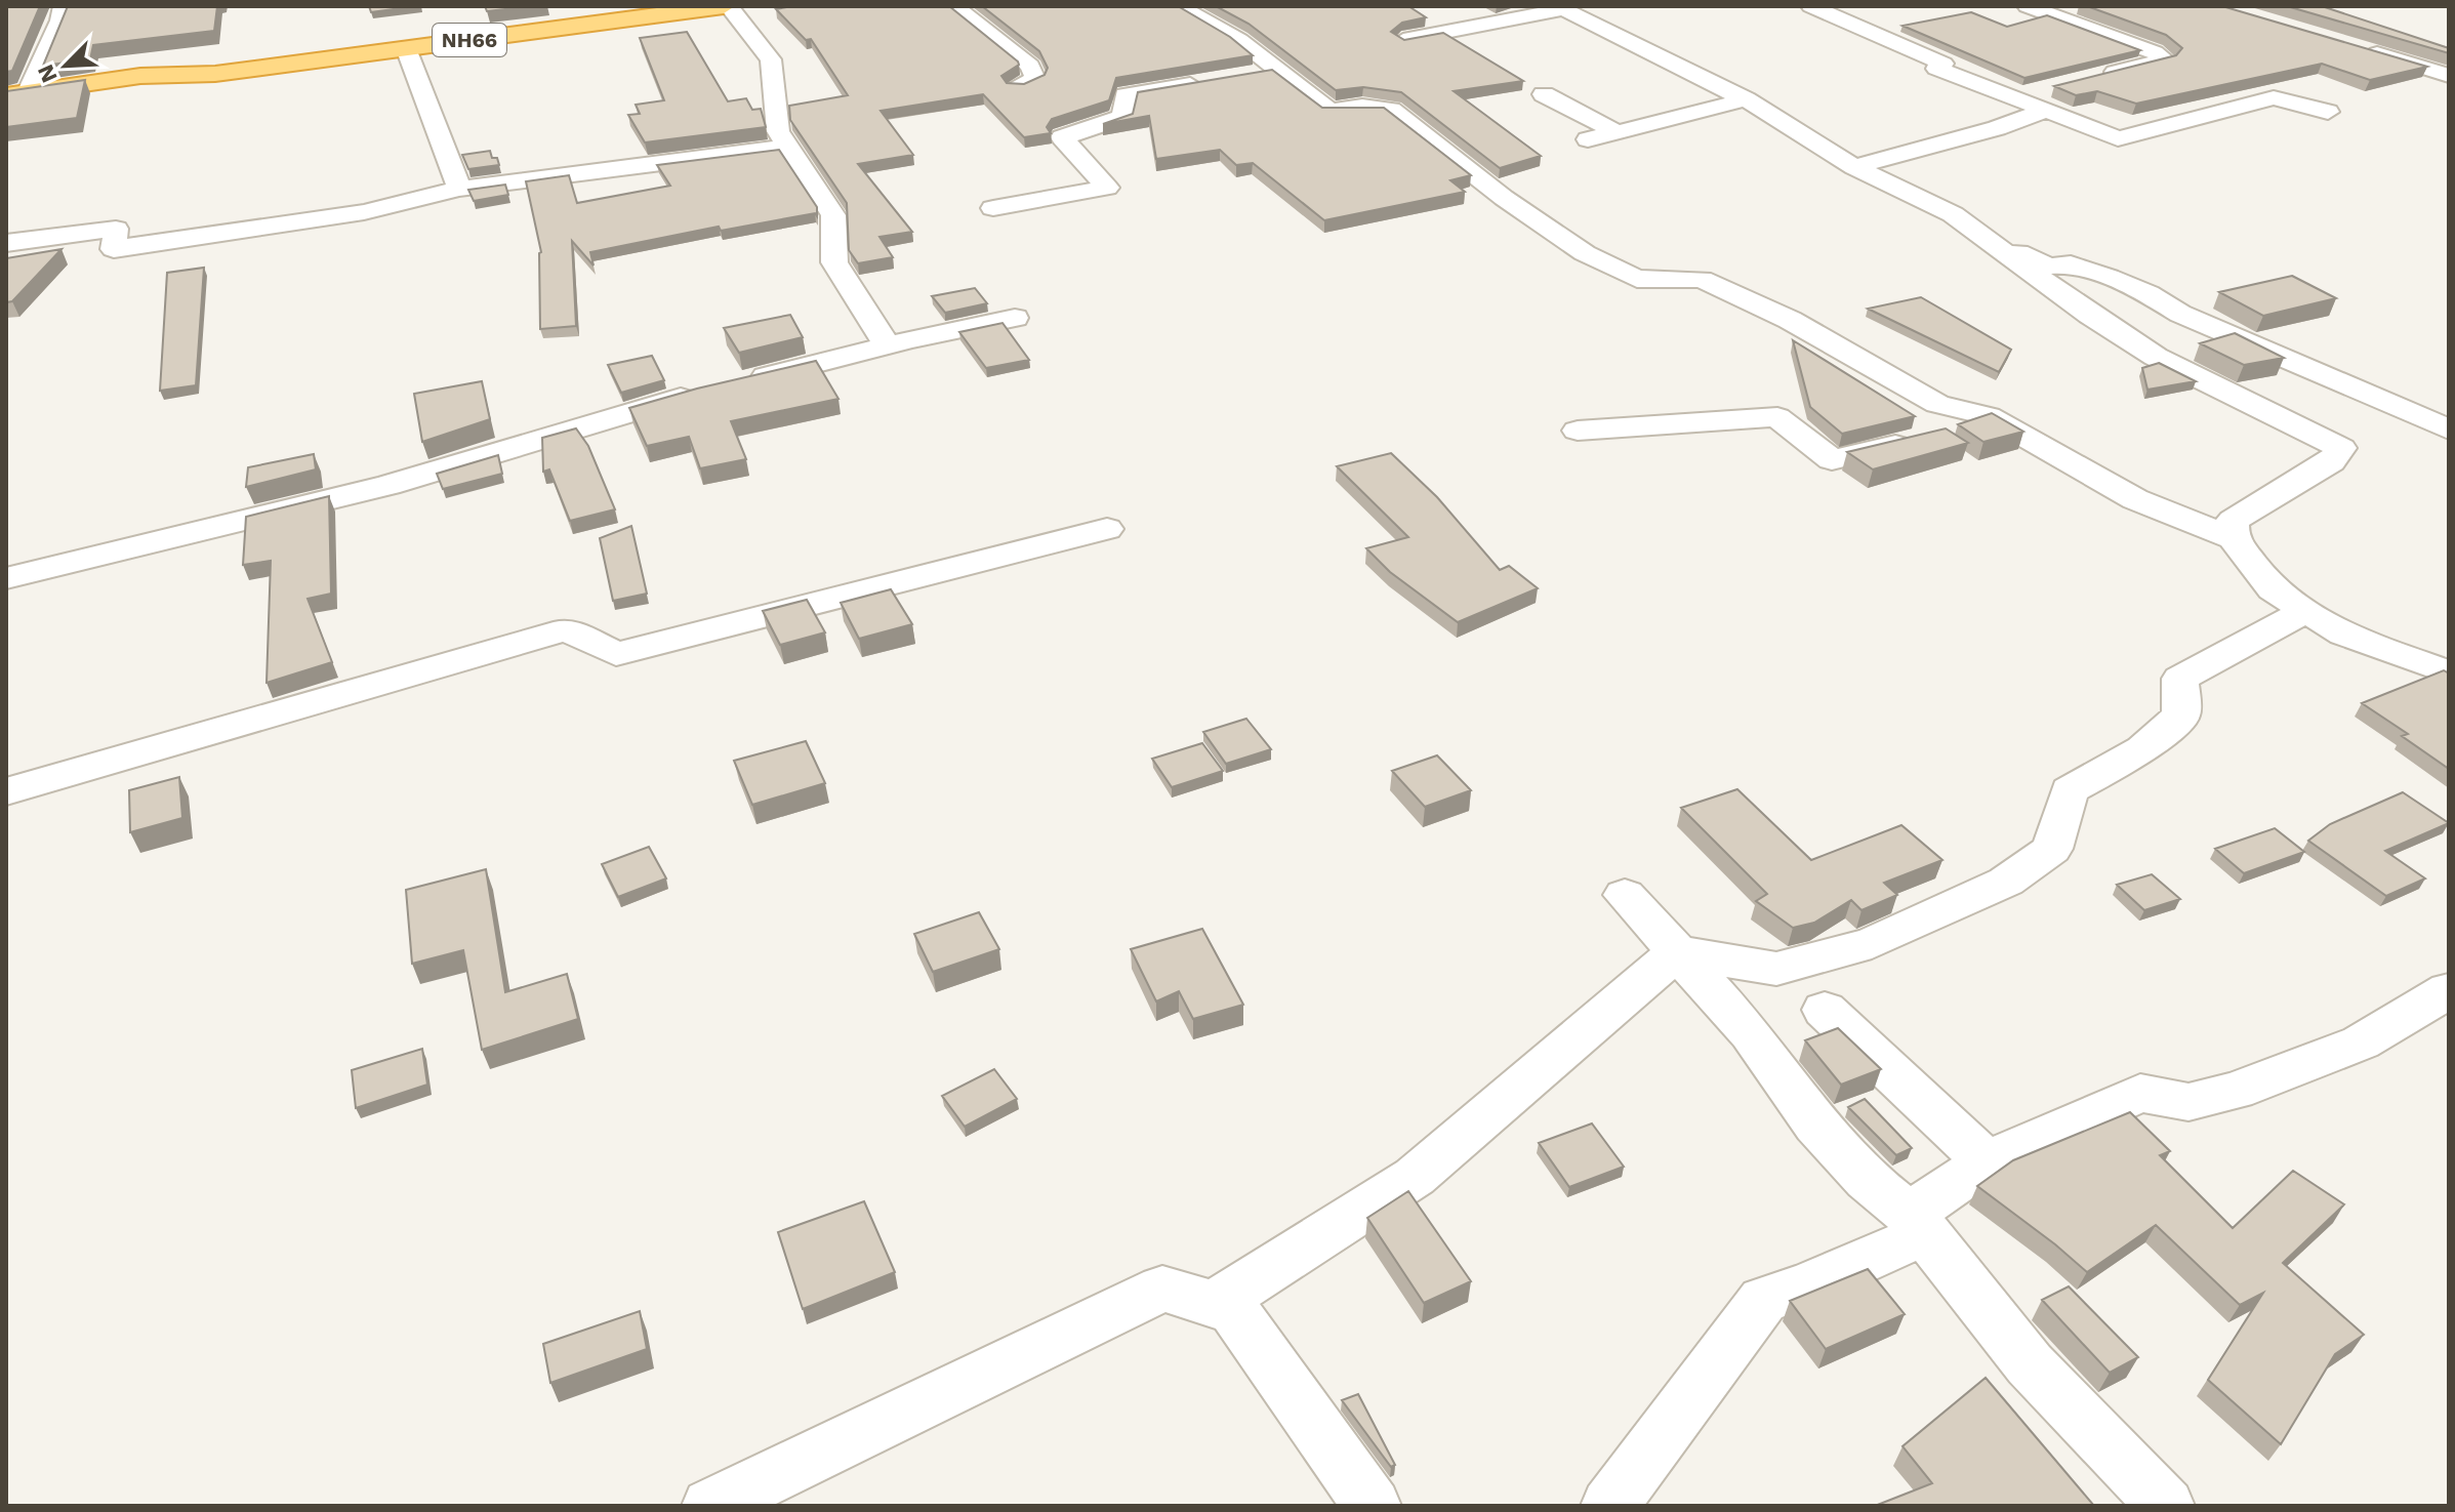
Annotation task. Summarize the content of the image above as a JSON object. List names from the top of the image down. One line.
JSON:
{"streets":{"highway":["NH66"]},"north":"bottom left"}
